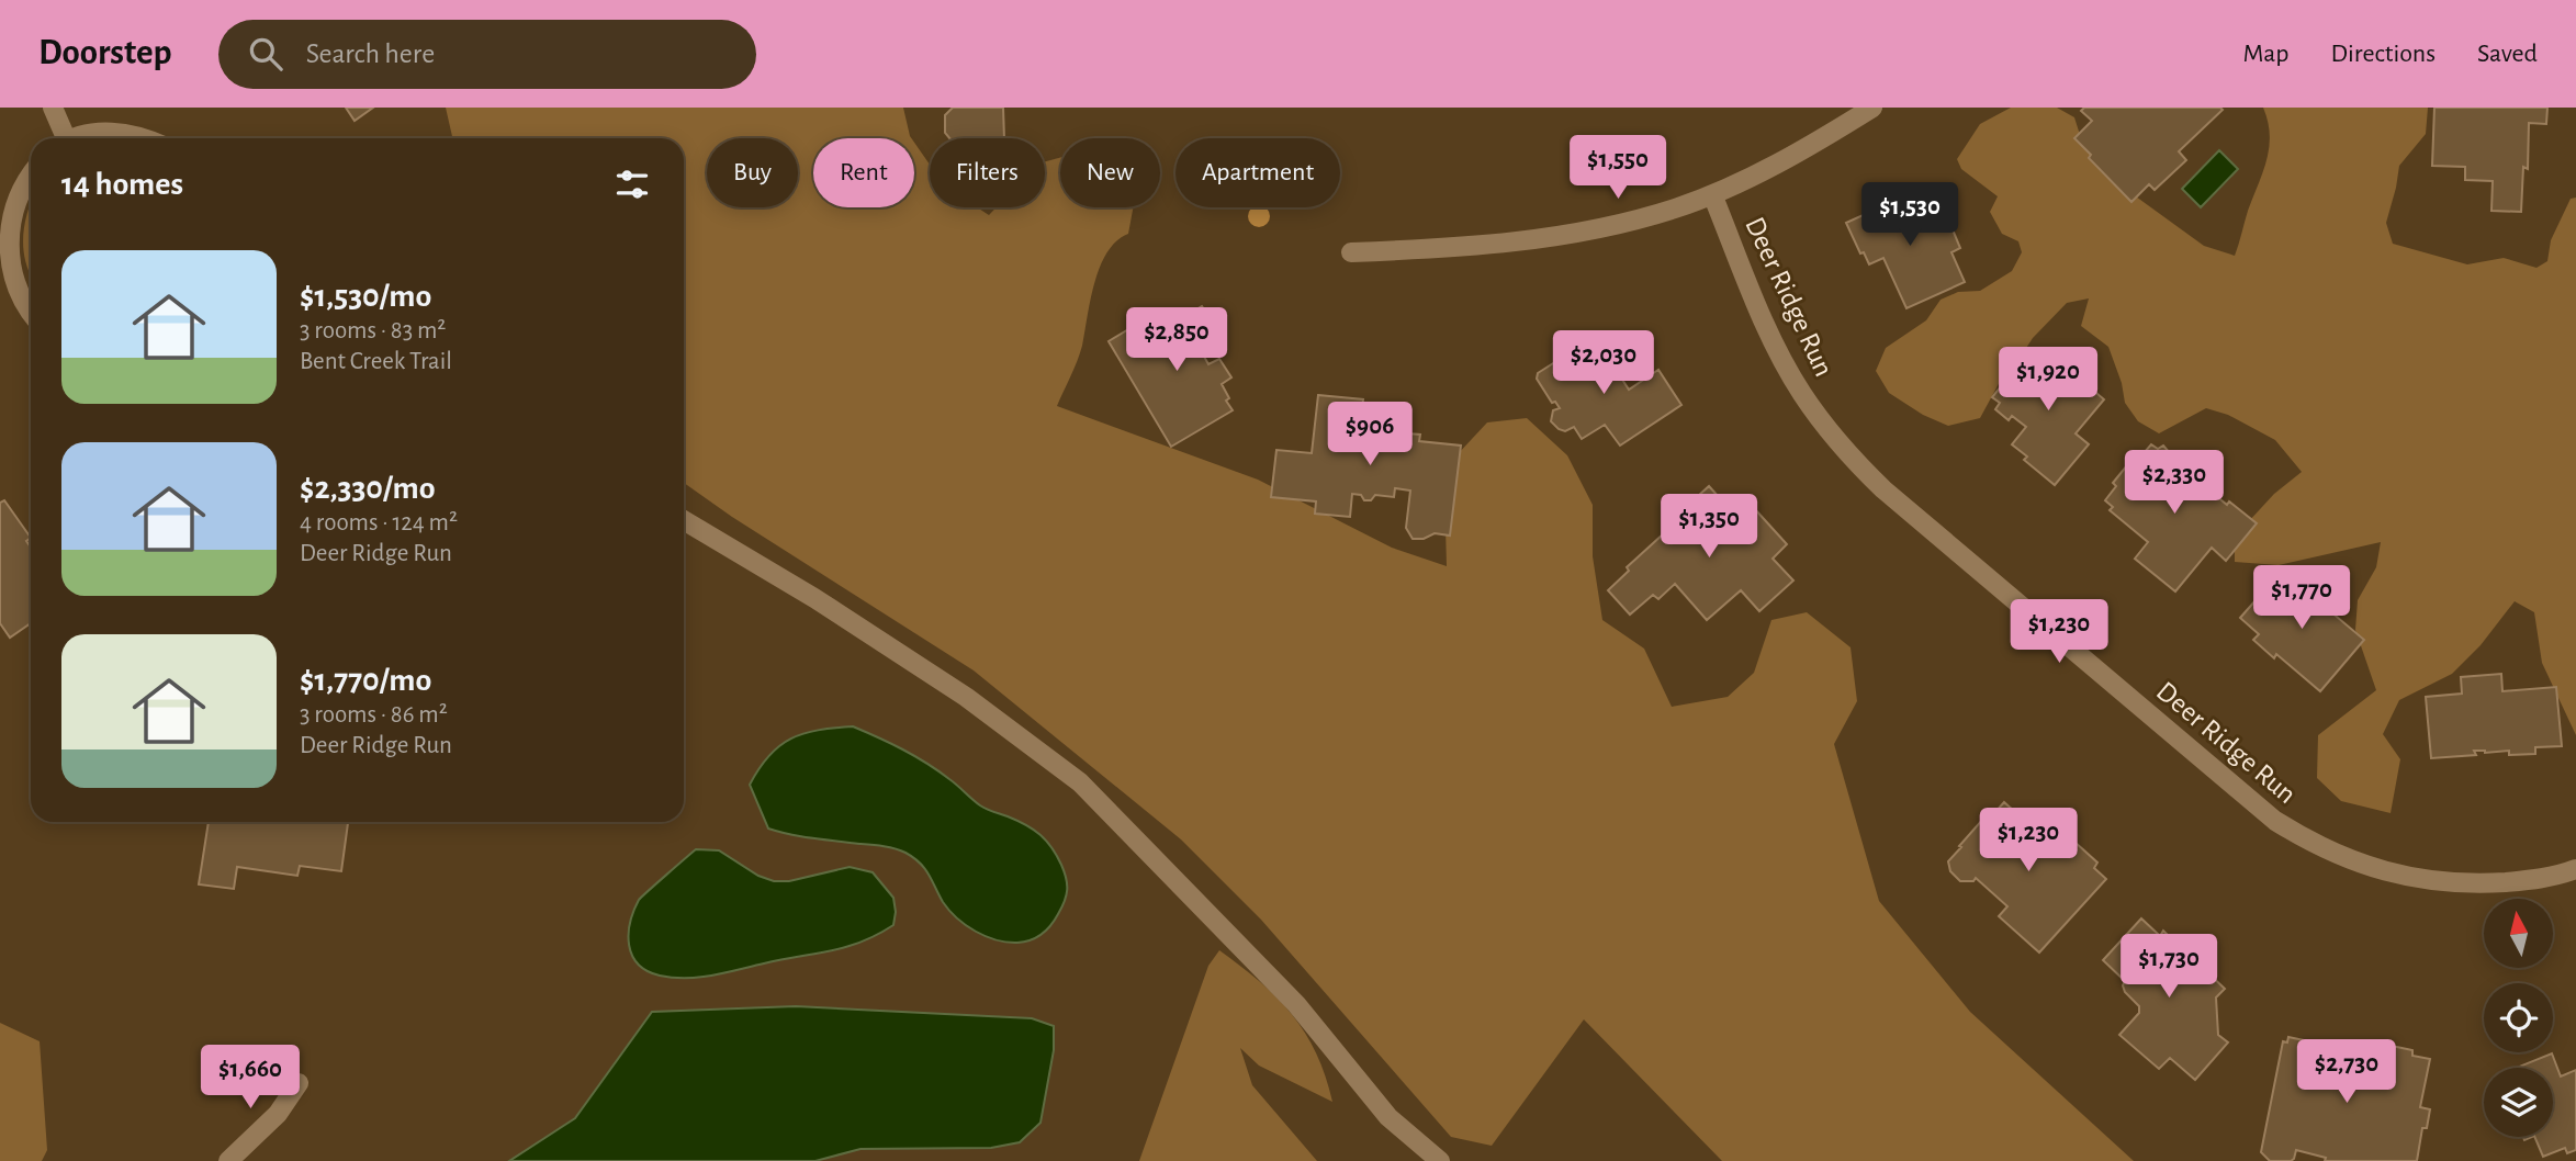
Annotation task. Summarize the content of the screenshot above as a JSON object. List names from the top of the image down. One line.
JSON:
{"streets":{"street":["Deer Ridge Run"]},"north":"top","page":{"header":"Doorstep","search":"Search here","nav":["Map","Directions","Saved"],"price":["$1,550","$1,530","$2,850","$2,030","$1,920","$906","$2,330","$1,350","$1,770","$1,230","$1,230","$1,730","$2,730","$1,660"],"chip":["Buy","Rent","Filters","New","Apartment"],"heading":"14 homes","list":[{"name":"$1,530/mo","note":"3 rooms · 83 m² · Bent Creek Trail"},{"name":"$2,330/mo","note":"4 rooms · 124 m² · Deer Ridge Run"},{"name":"$1,770/mo","note":"3 rooms · 86 m² · Deer Ridge Run"}]}}
